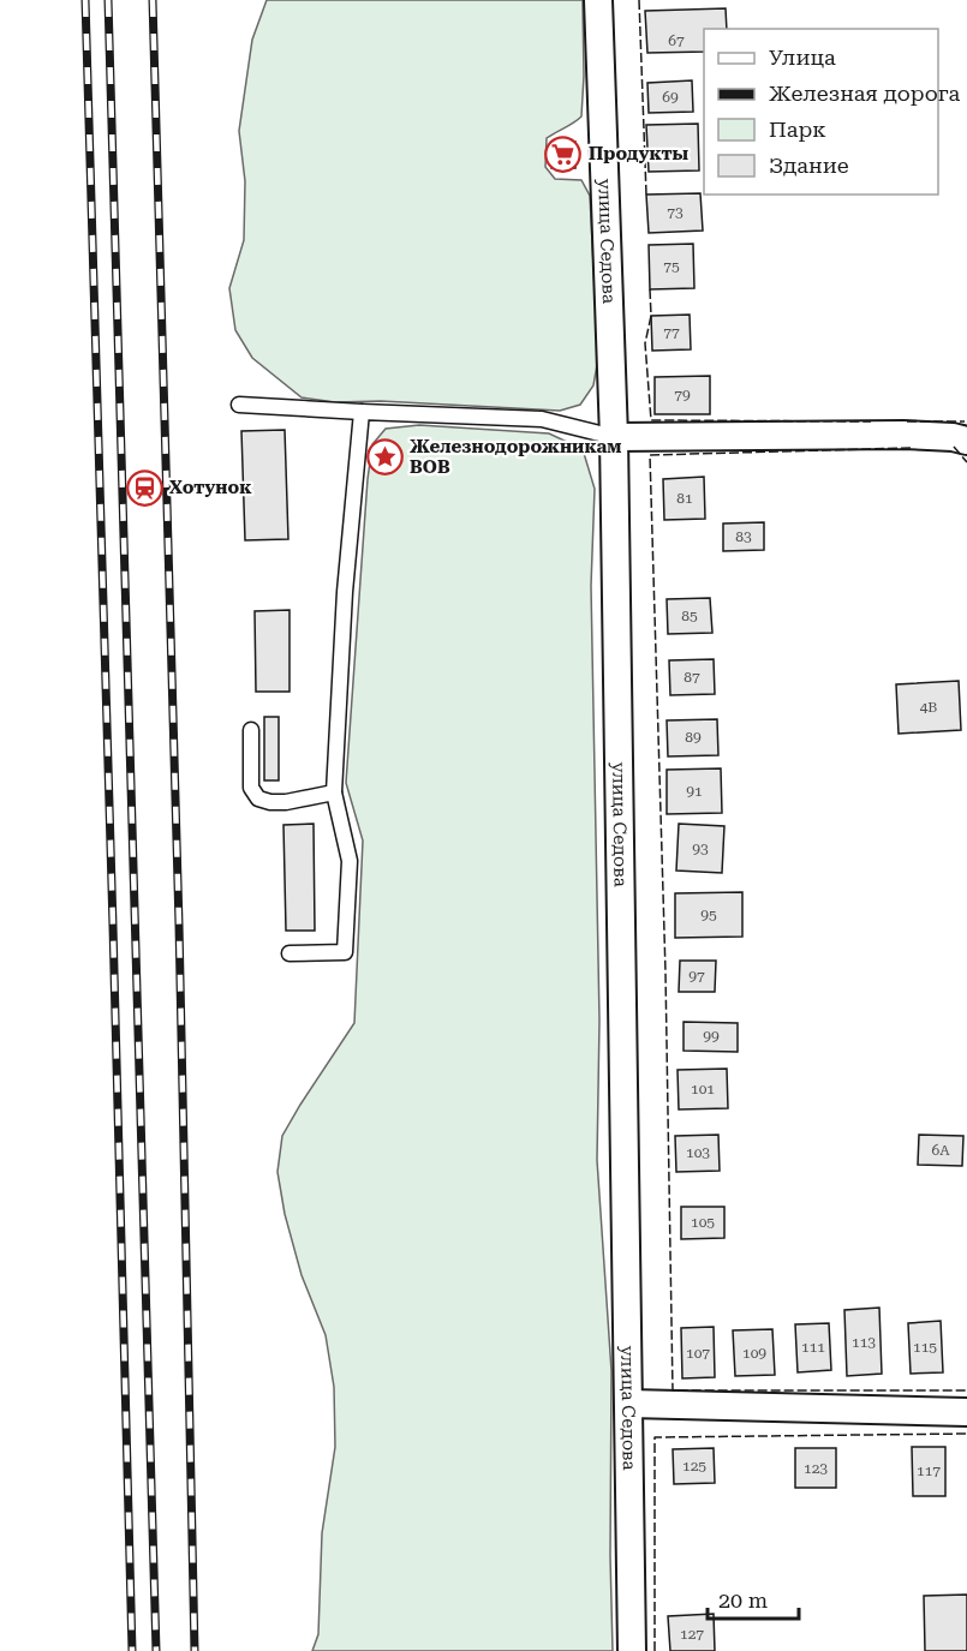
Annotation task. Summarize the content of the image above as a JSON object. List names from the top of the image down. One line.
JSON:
{"streets":{"street":["улица Седова"]},"places":{"supermarket":["Продукты"],"place":["Железнодорожникам ВОВ"],"station":["Хотунок"]},"house_numbers":["67","69","73","75","77","79","81","83","85","87","4В","89","91","93","95","97","99","101","6А","103","105","113","111","115","107","109","125","123","117","127"],"legend":["Улица","Железная дорога","Парк","Здание"],"scale_bar":"20 m"}
